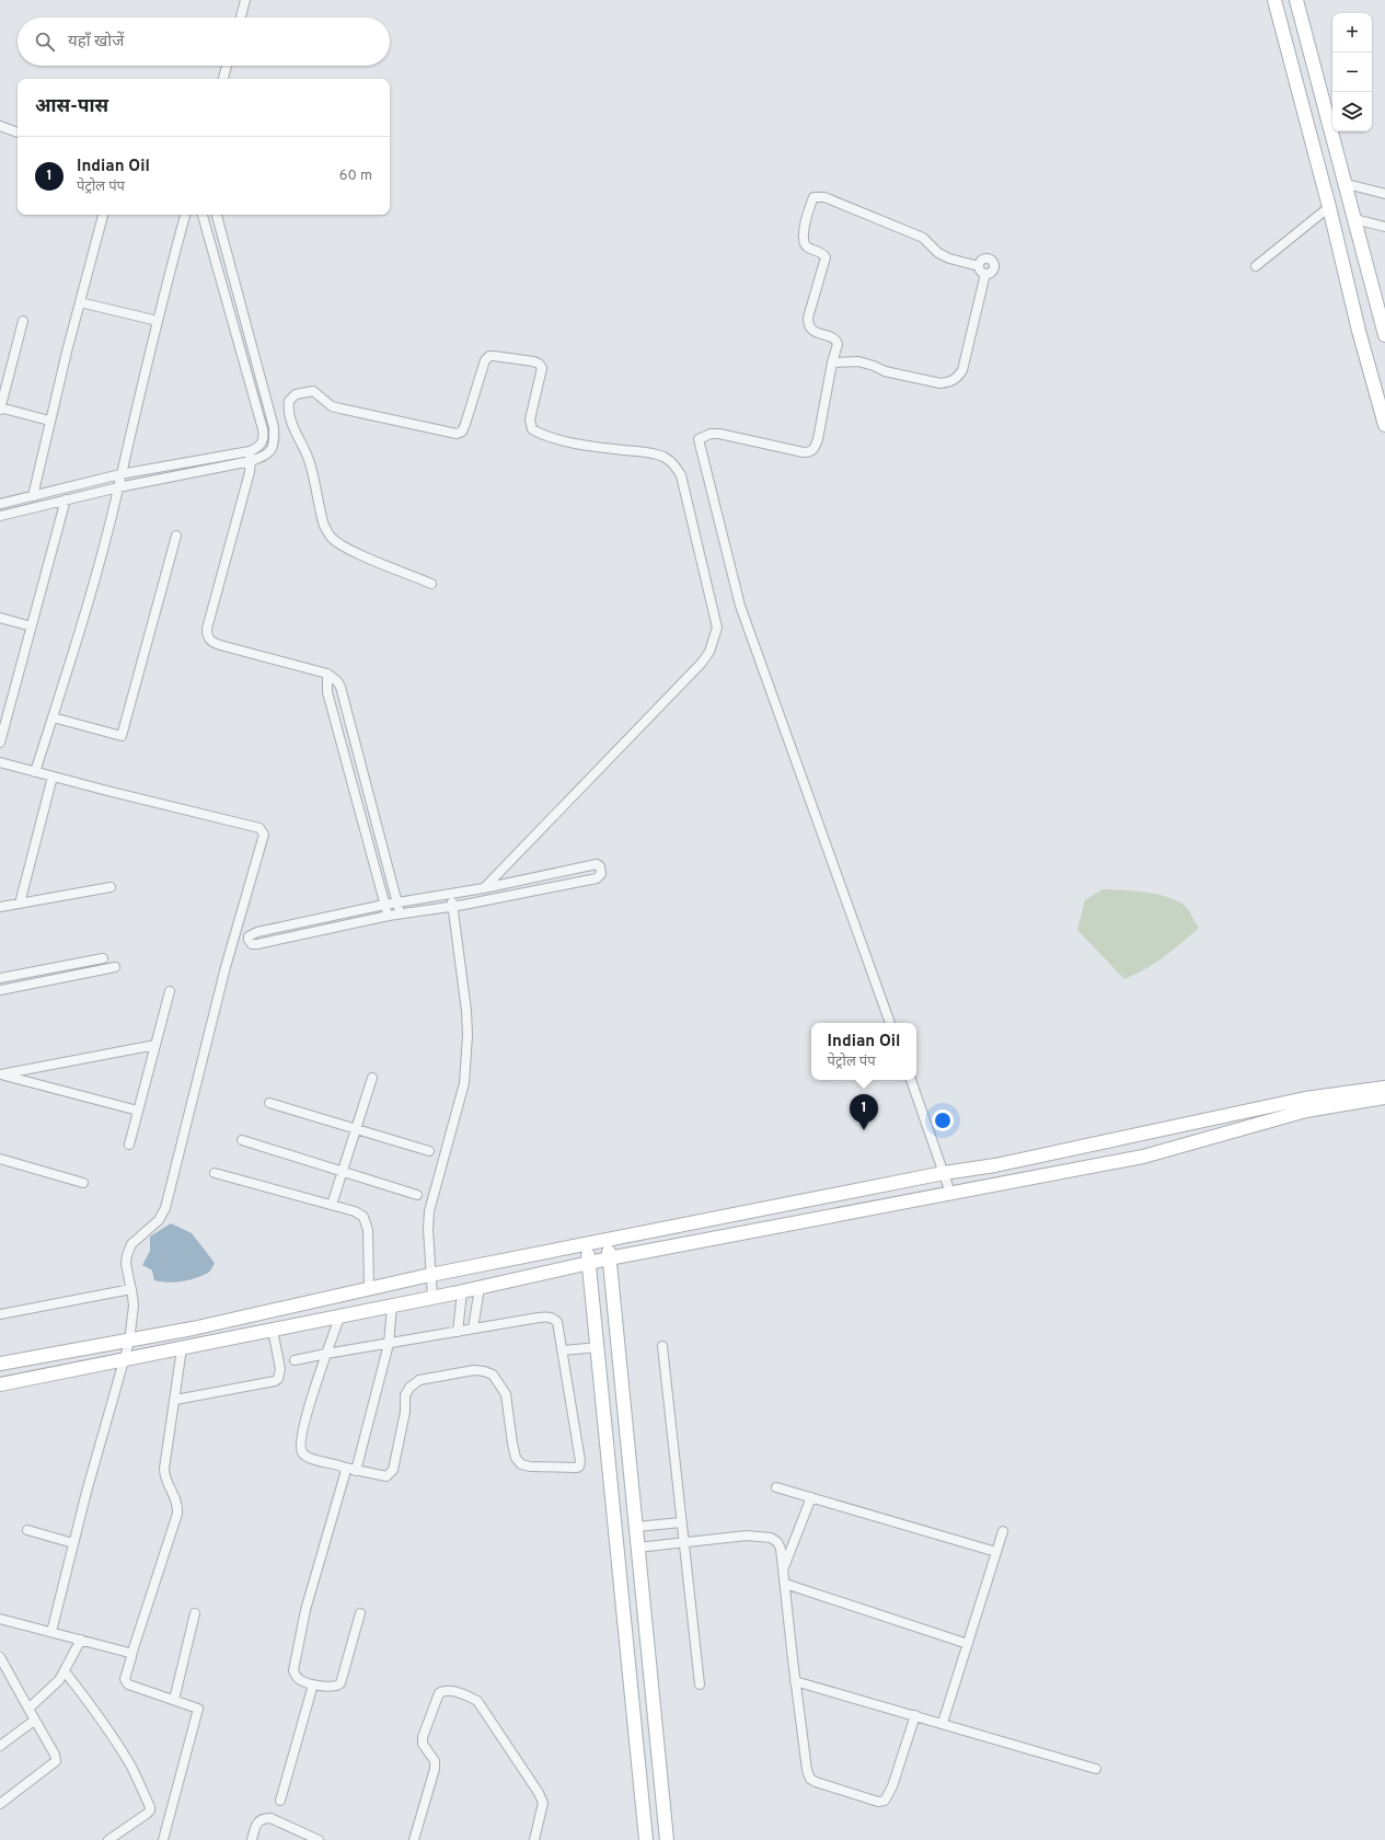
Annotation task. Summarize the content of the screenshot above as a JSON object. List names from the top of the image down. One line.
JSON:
{"page":{"map_buttons":["+","−"],"search":"यहाँ खोजें","heading":"आस-पास","list":[{"mark":"1","name":"Indian Oil","note":"पेट्रोल पंप","value":"60 m"}],"popup":["Indian Oil","पेट्रोल पंप"],"pins":"1"}}
